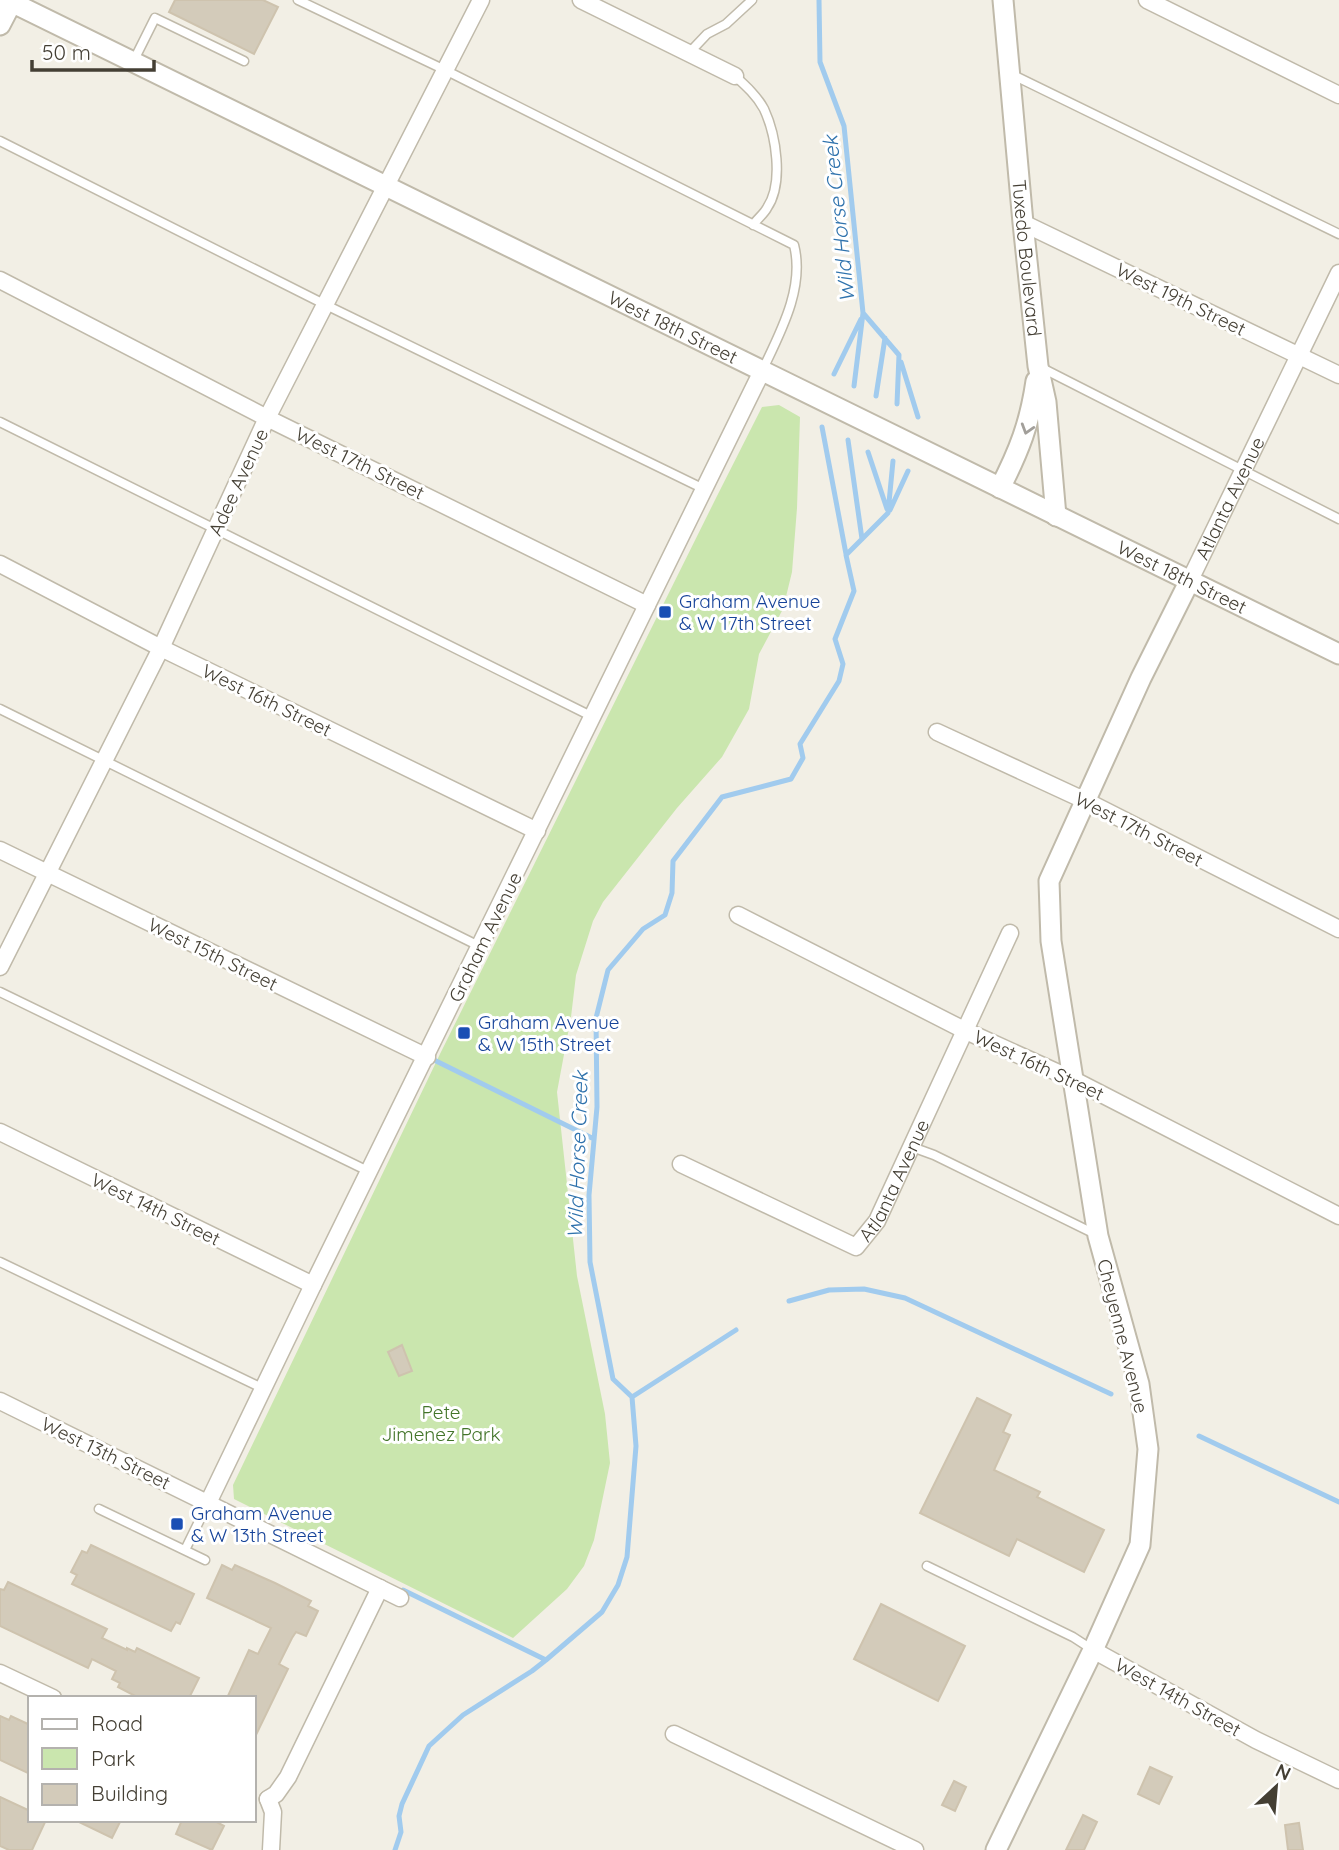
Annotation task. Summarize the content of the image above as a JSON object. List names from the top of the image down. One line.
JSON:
{"streets":{"street":["Tuxedo Boulevard","West 19th Street","West 18th Street","West 17th Street","Adee Avenue","Atlanta Avenue","West 16th Street","Graham Avenue","West 15th Street","West 14th Street","Cheyenne Avenue","West 13th Street"]},"crossings":[["Tuxedo Boulevard","West 19th Street"],["Tuxedo Boulevard","West 18th Street"],["West 19th Street","Atlanta Avenue"],["West 18th Street","Adee Avenue"],["West 18th Street","Atlanta Avenue"],["West 18th Street","Graham Avenue"],["West 17th Street","Adee Avenue"],["West 17th Street","Atlanta Avenue"],["West 17th Street","Graham Avenue"],["West 17th Street","Cheyenne Avenue"],["Adee Avenue","West 16th Street"],["Adee Avenue","West 15th Street"],["Atlanta Avenue","West 16th Street"],["Atlanta Avenue","Cheyenne Avenue"],["West 16th Street","Graham Avenue"],["West 16th Street","Cheyenne Avenue"],["Graham Avenue","West 15th Street"],["Graham Avenue","West 14th Street"],["Graham Avenue","West 13th Street"],["West 14th Street","Cheyenne Avenue"]],"water":["Wild Horse Creek"],"parks":["Pete Jimenez Park"],"places":{"transit":["Graham Avenue & W 17th Street","Graham Avenue & W 15th Street","Graham Avenue & W 13th Street"]},"legend":["Road","Park","Building"],"scale_bar":"50 m","north":"top right"}
